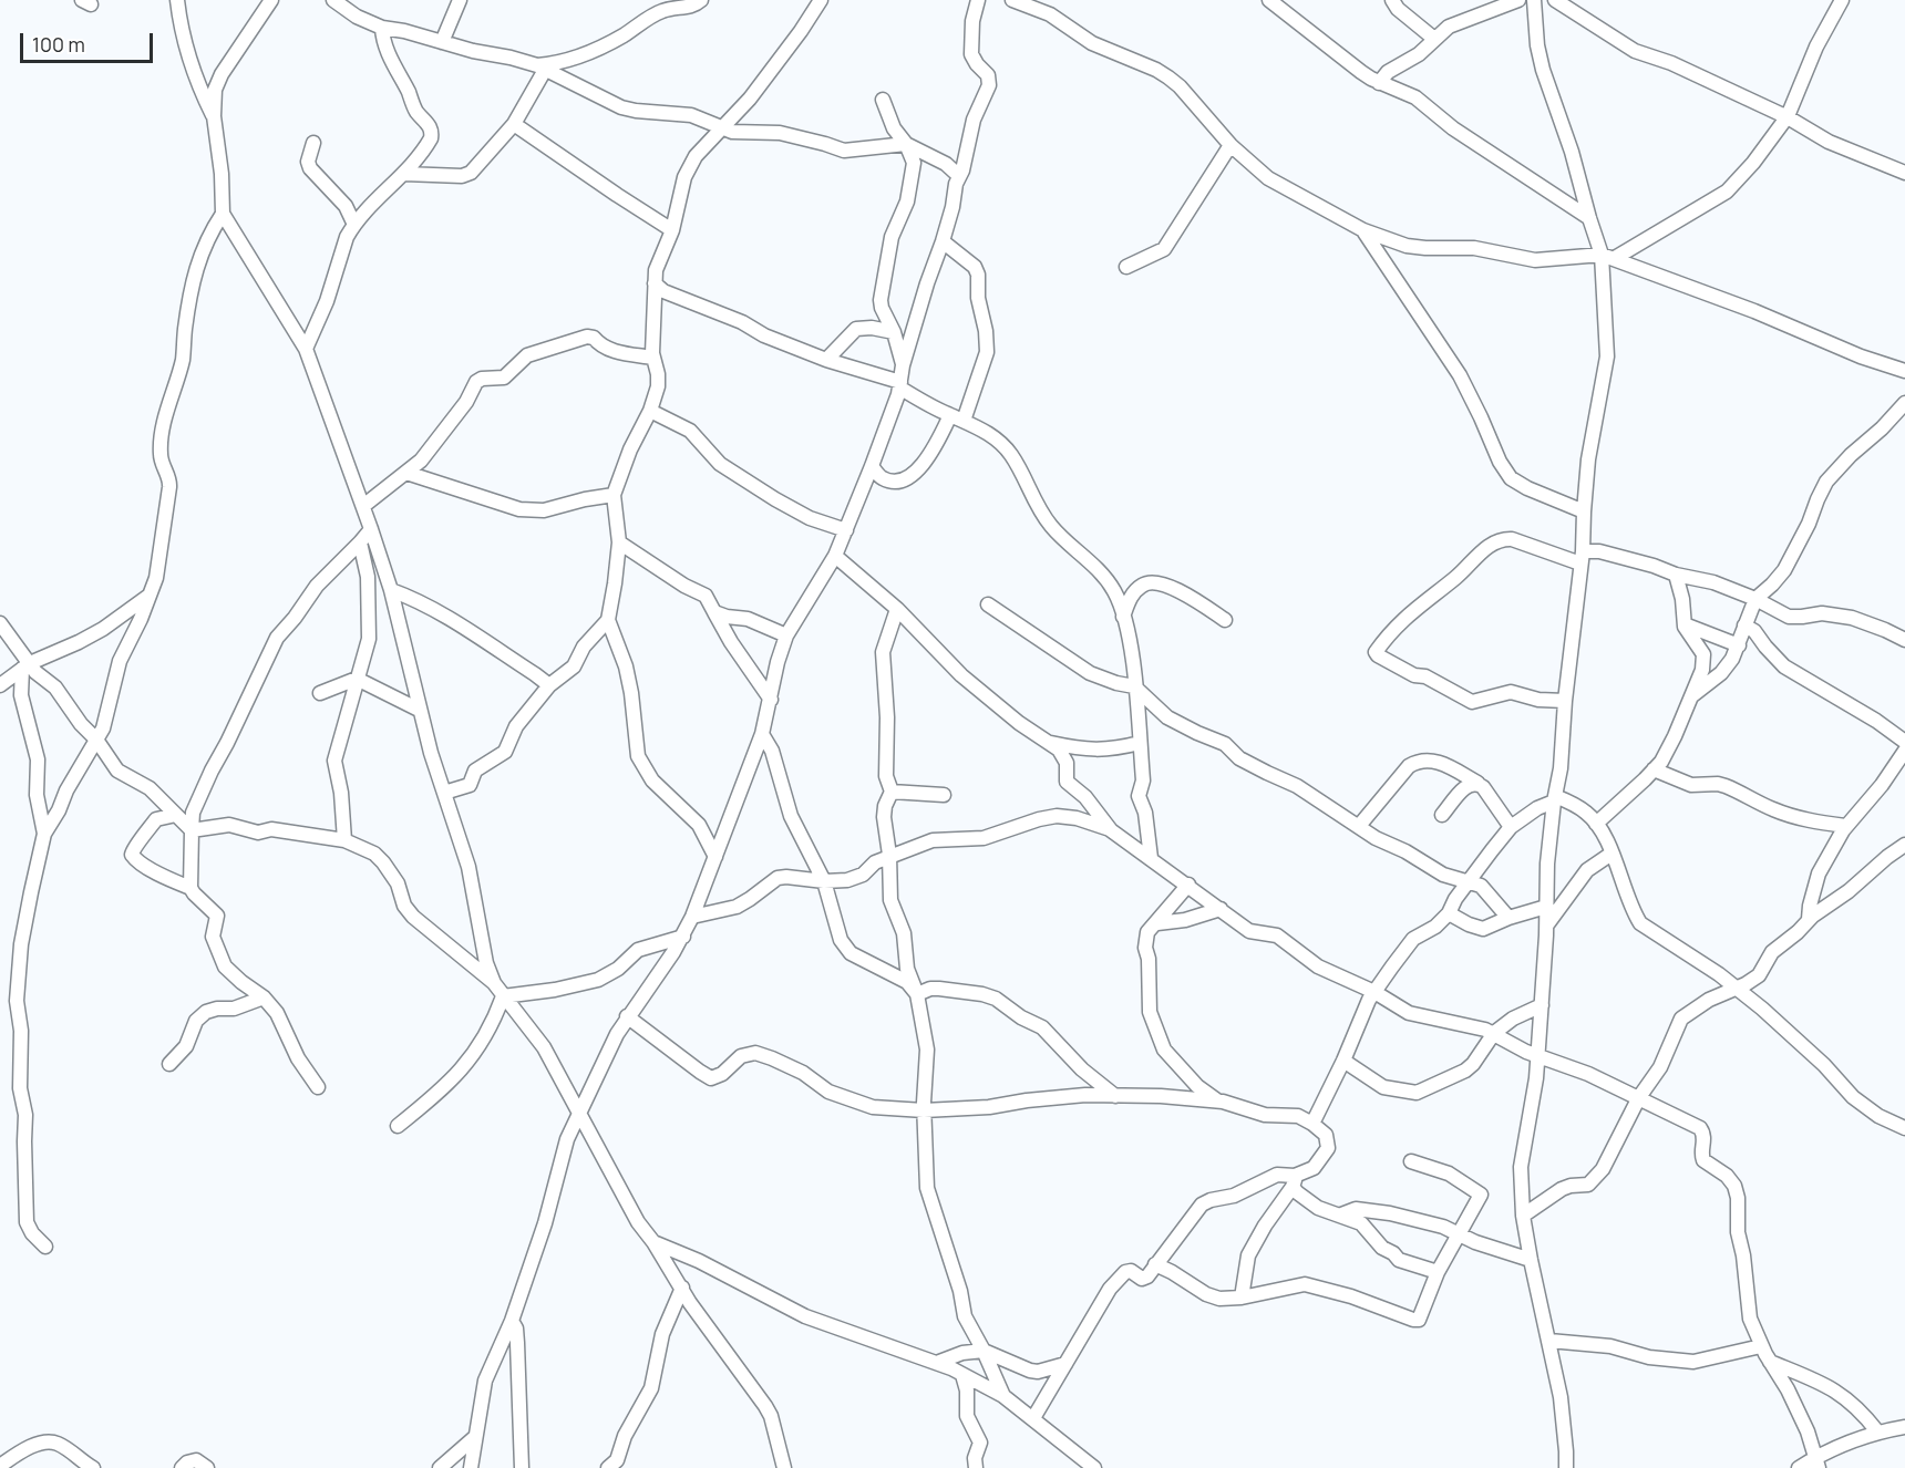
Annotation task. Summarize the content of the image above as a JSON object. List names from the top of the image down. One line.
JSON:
{"scale_bar":"100 m"}
